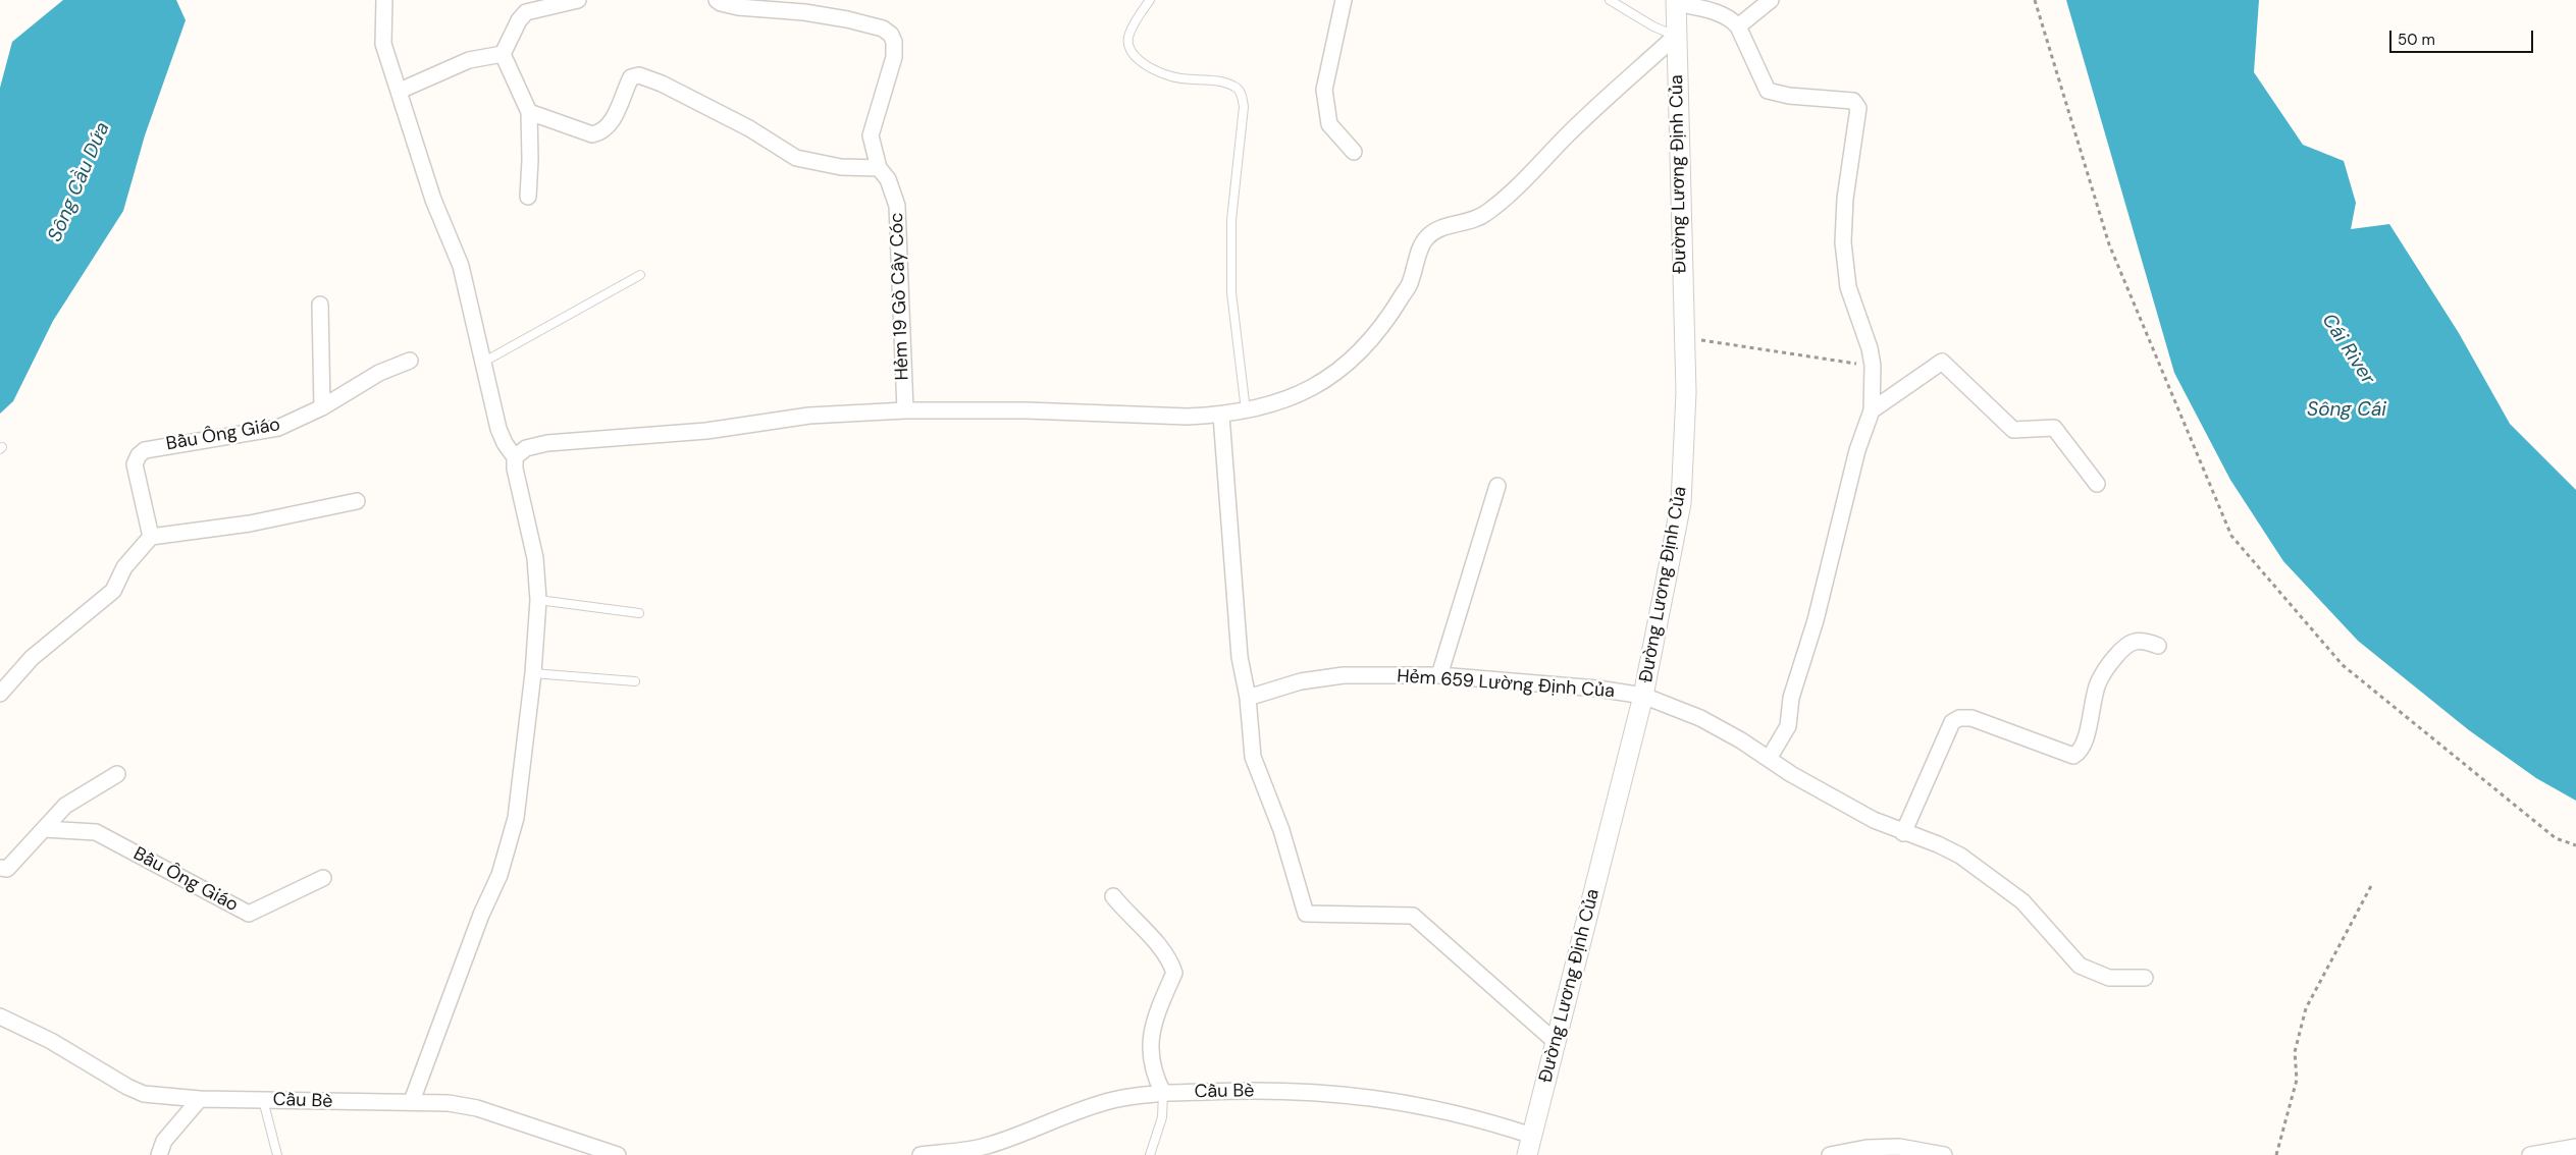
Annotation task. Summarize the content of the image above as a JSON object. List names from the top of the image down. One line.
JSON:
{"streets":{"street":["Đường Lương Định Của","Hẻm 19 Gò Cây Cóc","Bầu Ông Giáo","Hẻm 659 Lường Định Của","Cầu Bè"]},"crossings":[["Đường Lương Định Của","Hẻm 659 Lường Định Của"],["Đường Lương Định Của","Cầu Bè"]],"water":["Sông Cầu Dứa","Cái River","Sông Cái"],"scale_bar":"50 m"}
